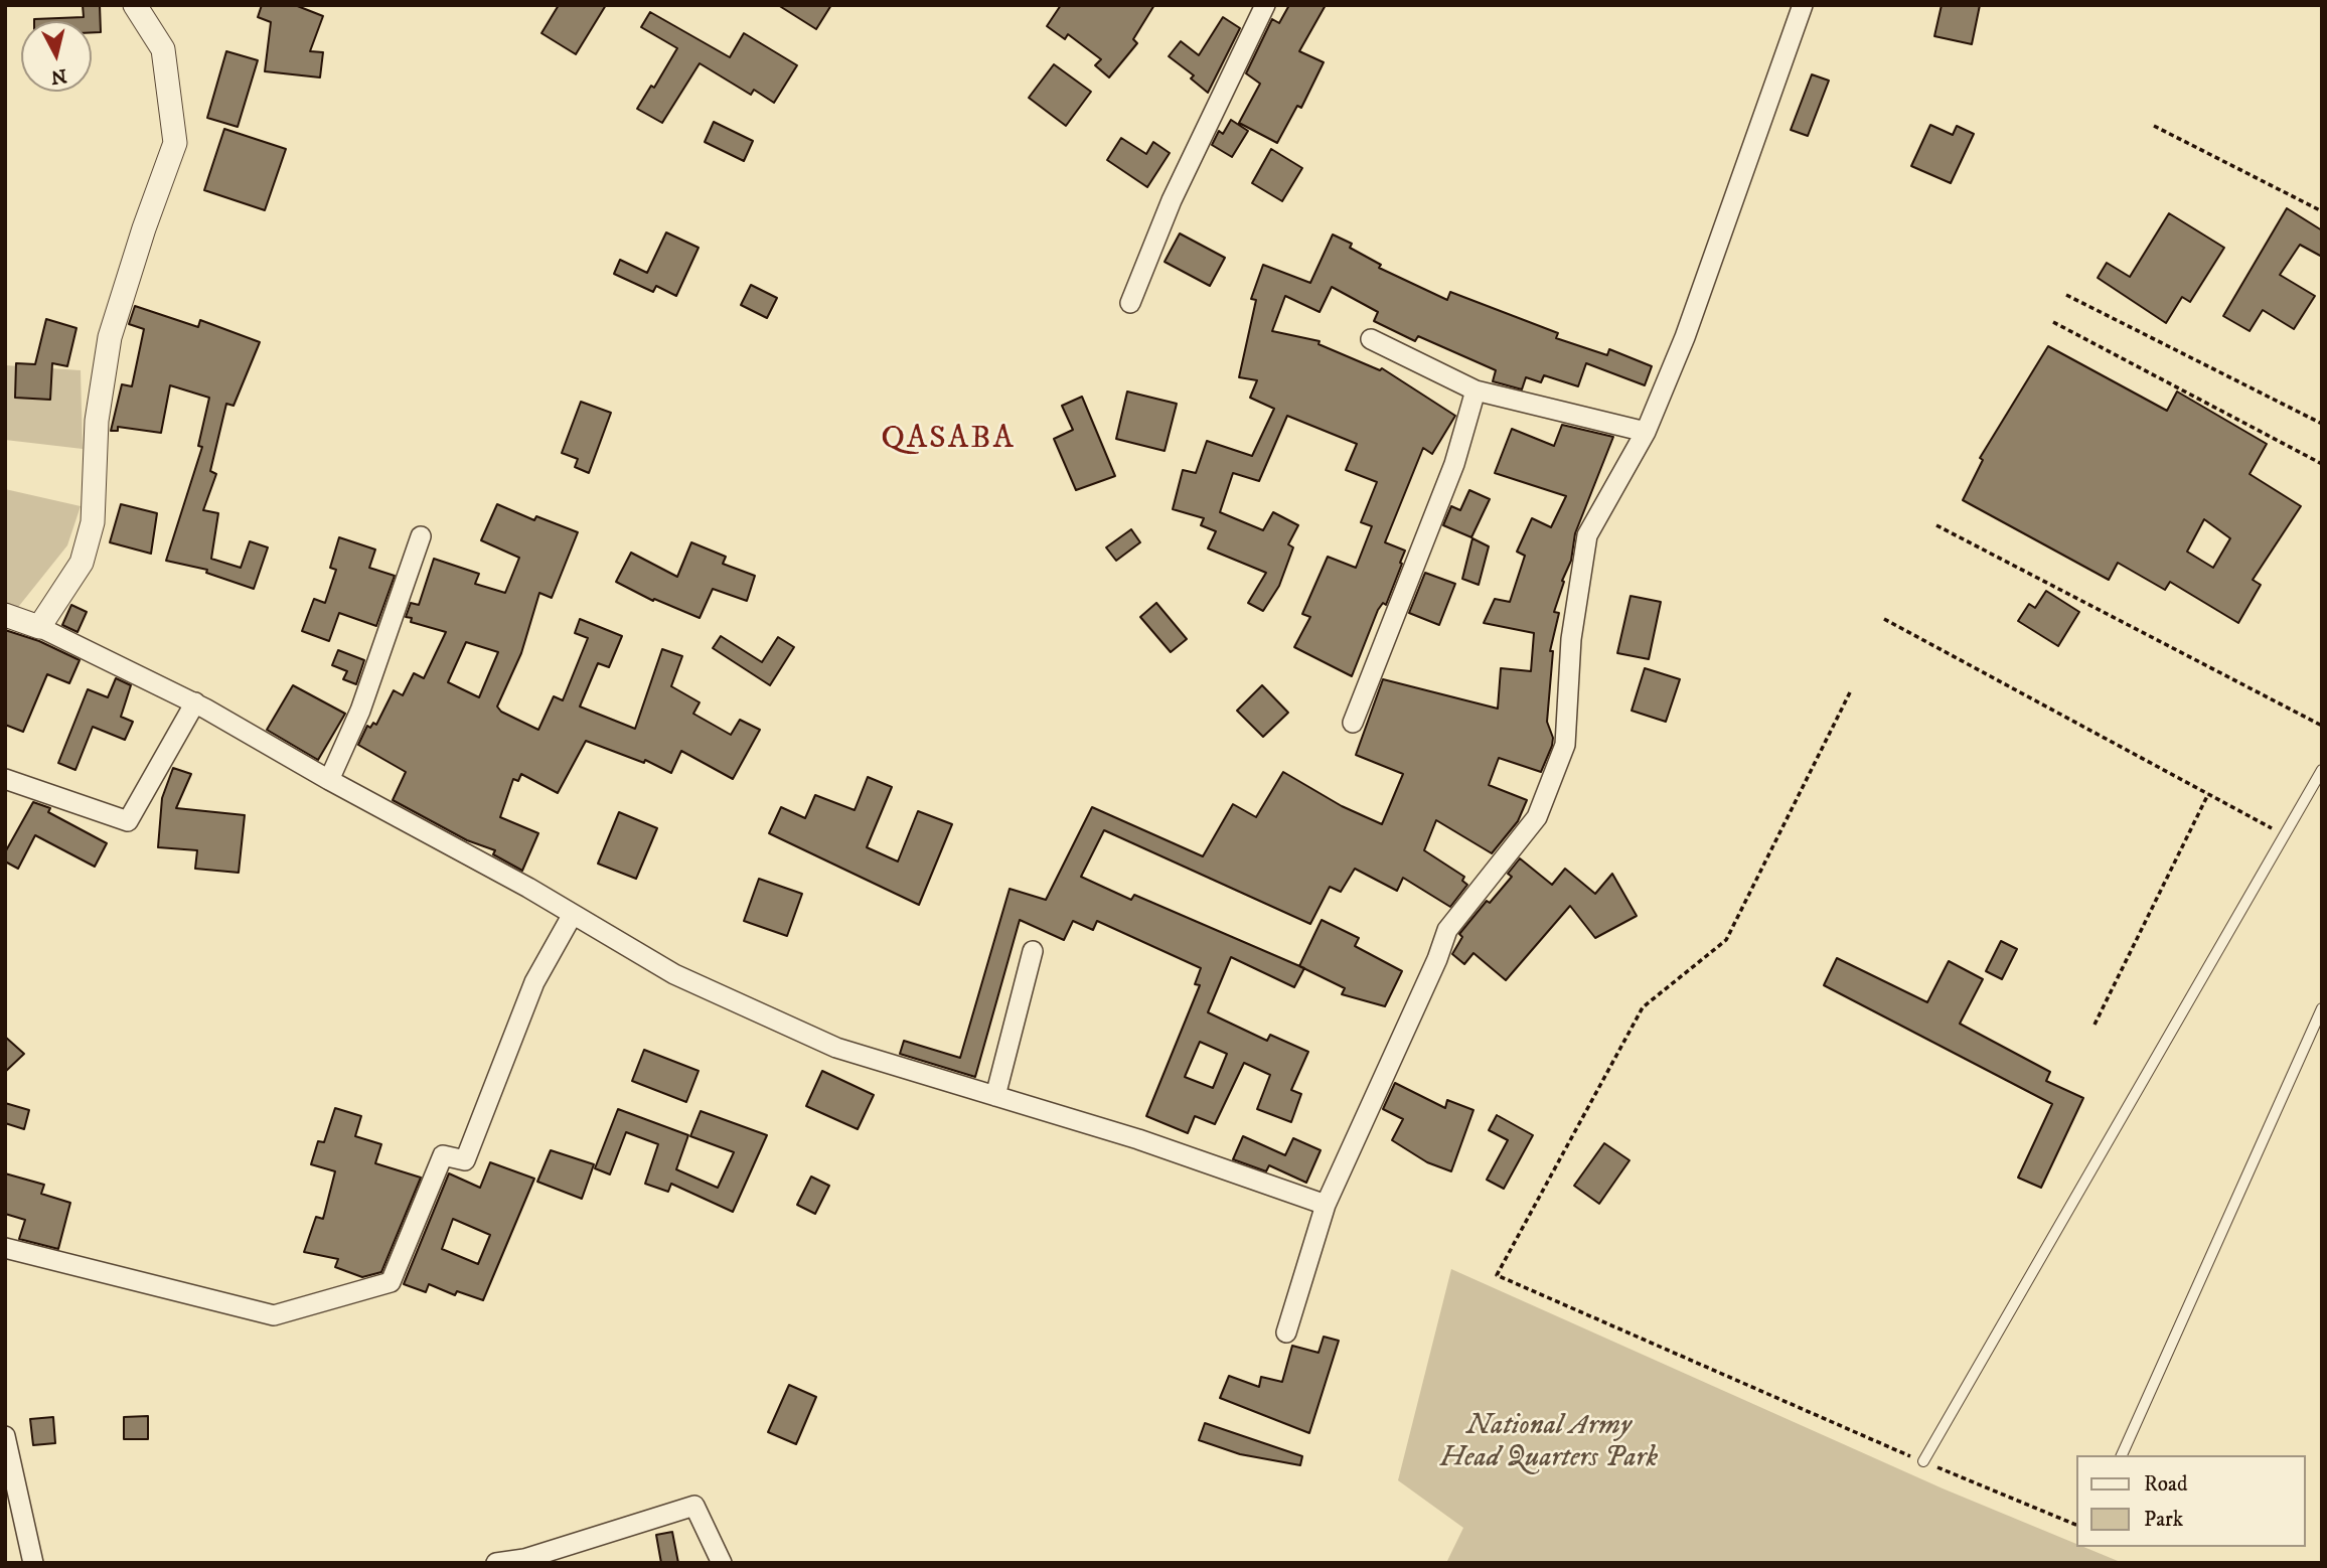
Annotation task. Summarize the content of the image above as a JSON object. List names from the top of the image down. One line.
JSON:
{"districts":["QASABA"],"parks":["National Army Head Quarters Park"],"legend":["Road","Park"],"north":"bottom"}
